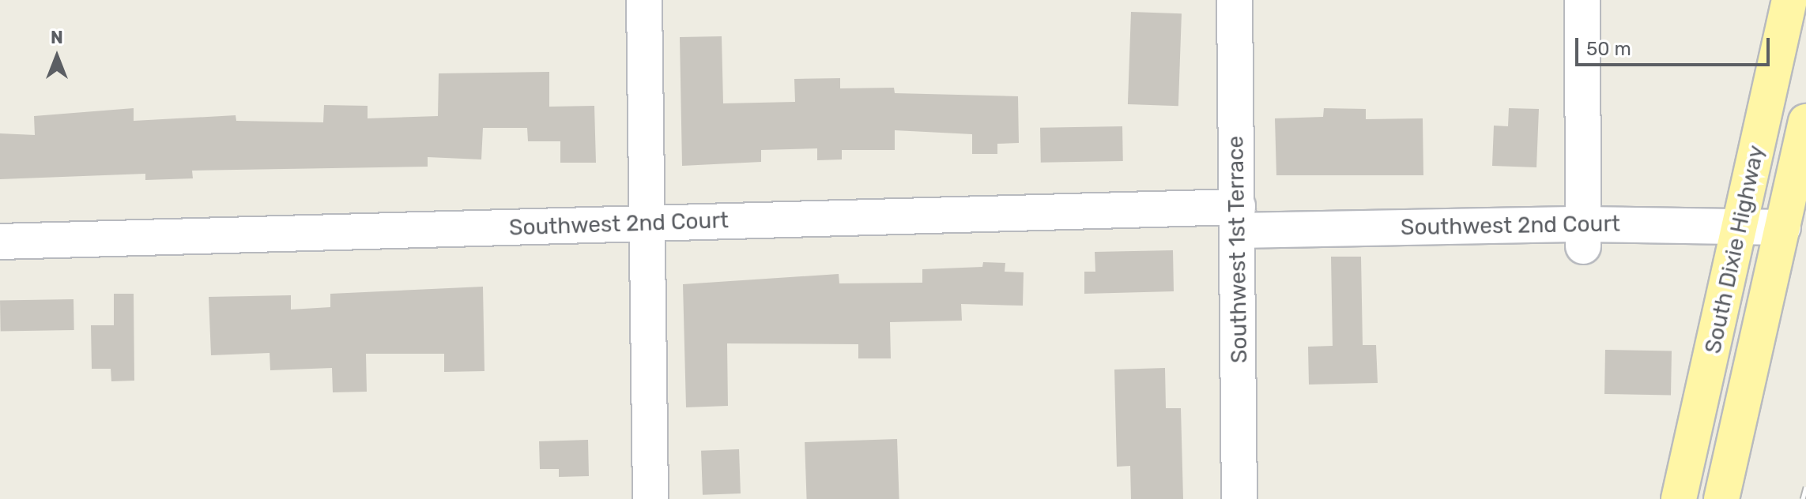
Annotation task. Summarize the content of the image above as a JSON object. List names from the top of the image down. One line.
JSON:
{"streets":{"main road":["South Dixie Highway"],"street":["Southwest 2nd Court","Southwest 1st Terrace"]},"crossings":[["Southwest 2nd Court","Southwest 1st Terrace"],["Southwest 2nd Court","South Dixie Highway"]],"scale_bar":"50 m","north":"top"}
